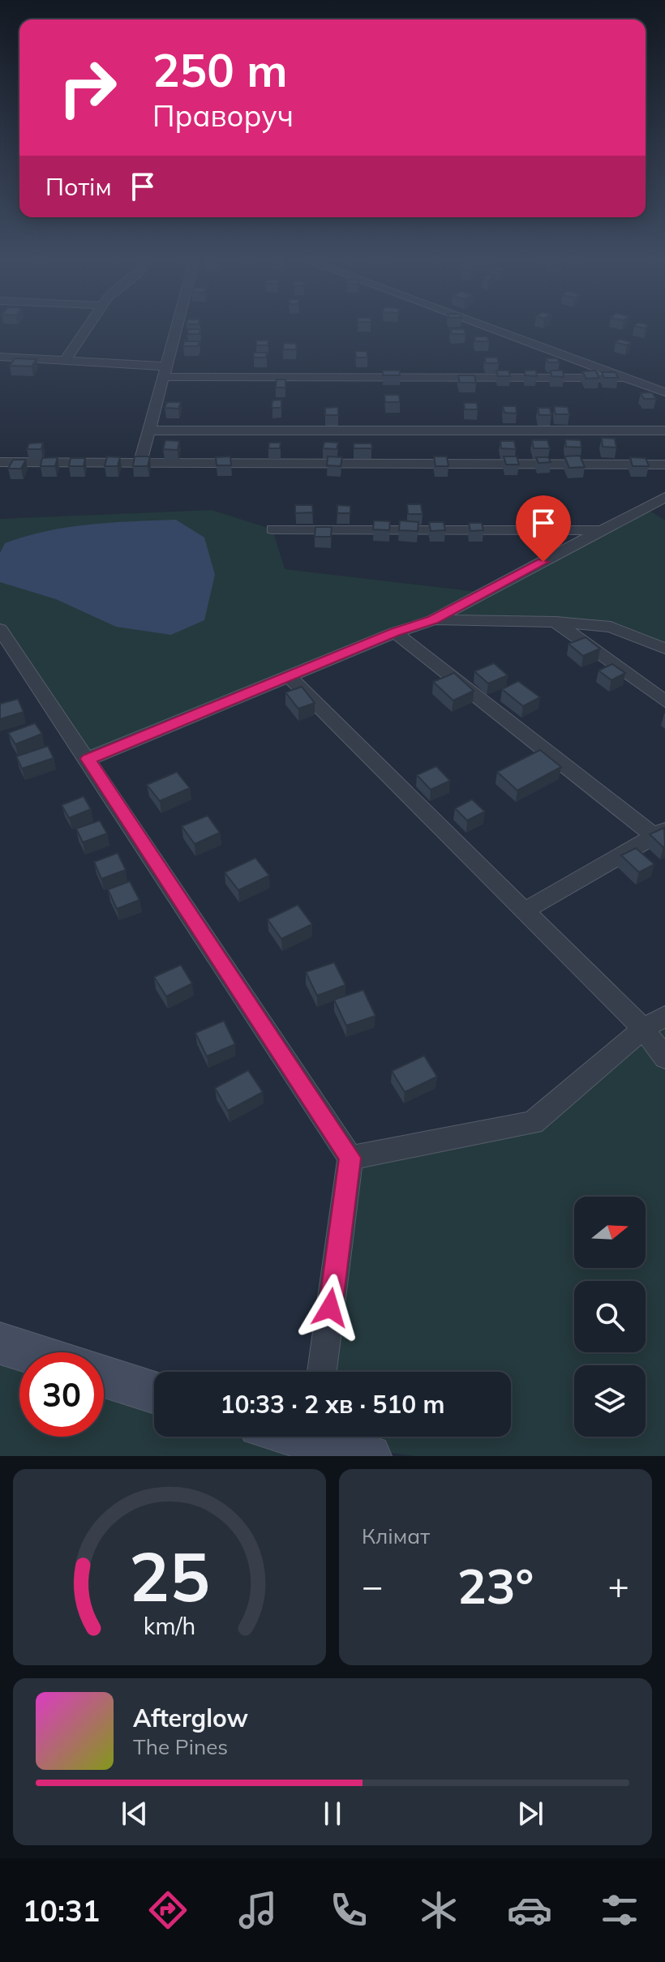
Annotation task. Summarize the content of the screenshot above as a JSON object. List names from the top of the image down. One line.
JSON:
{"north":"right","page":{"turn":["250 m","Праворуч"],"then":"Потім","limit":"30","trip":"10:33 · 2 хв · 510 m","tile":"Клімат","heat":["−","23°","+"],"song":["Afterglow","The Pines"],"tabs":"10:31","gauge":["25","km/h"]}}
